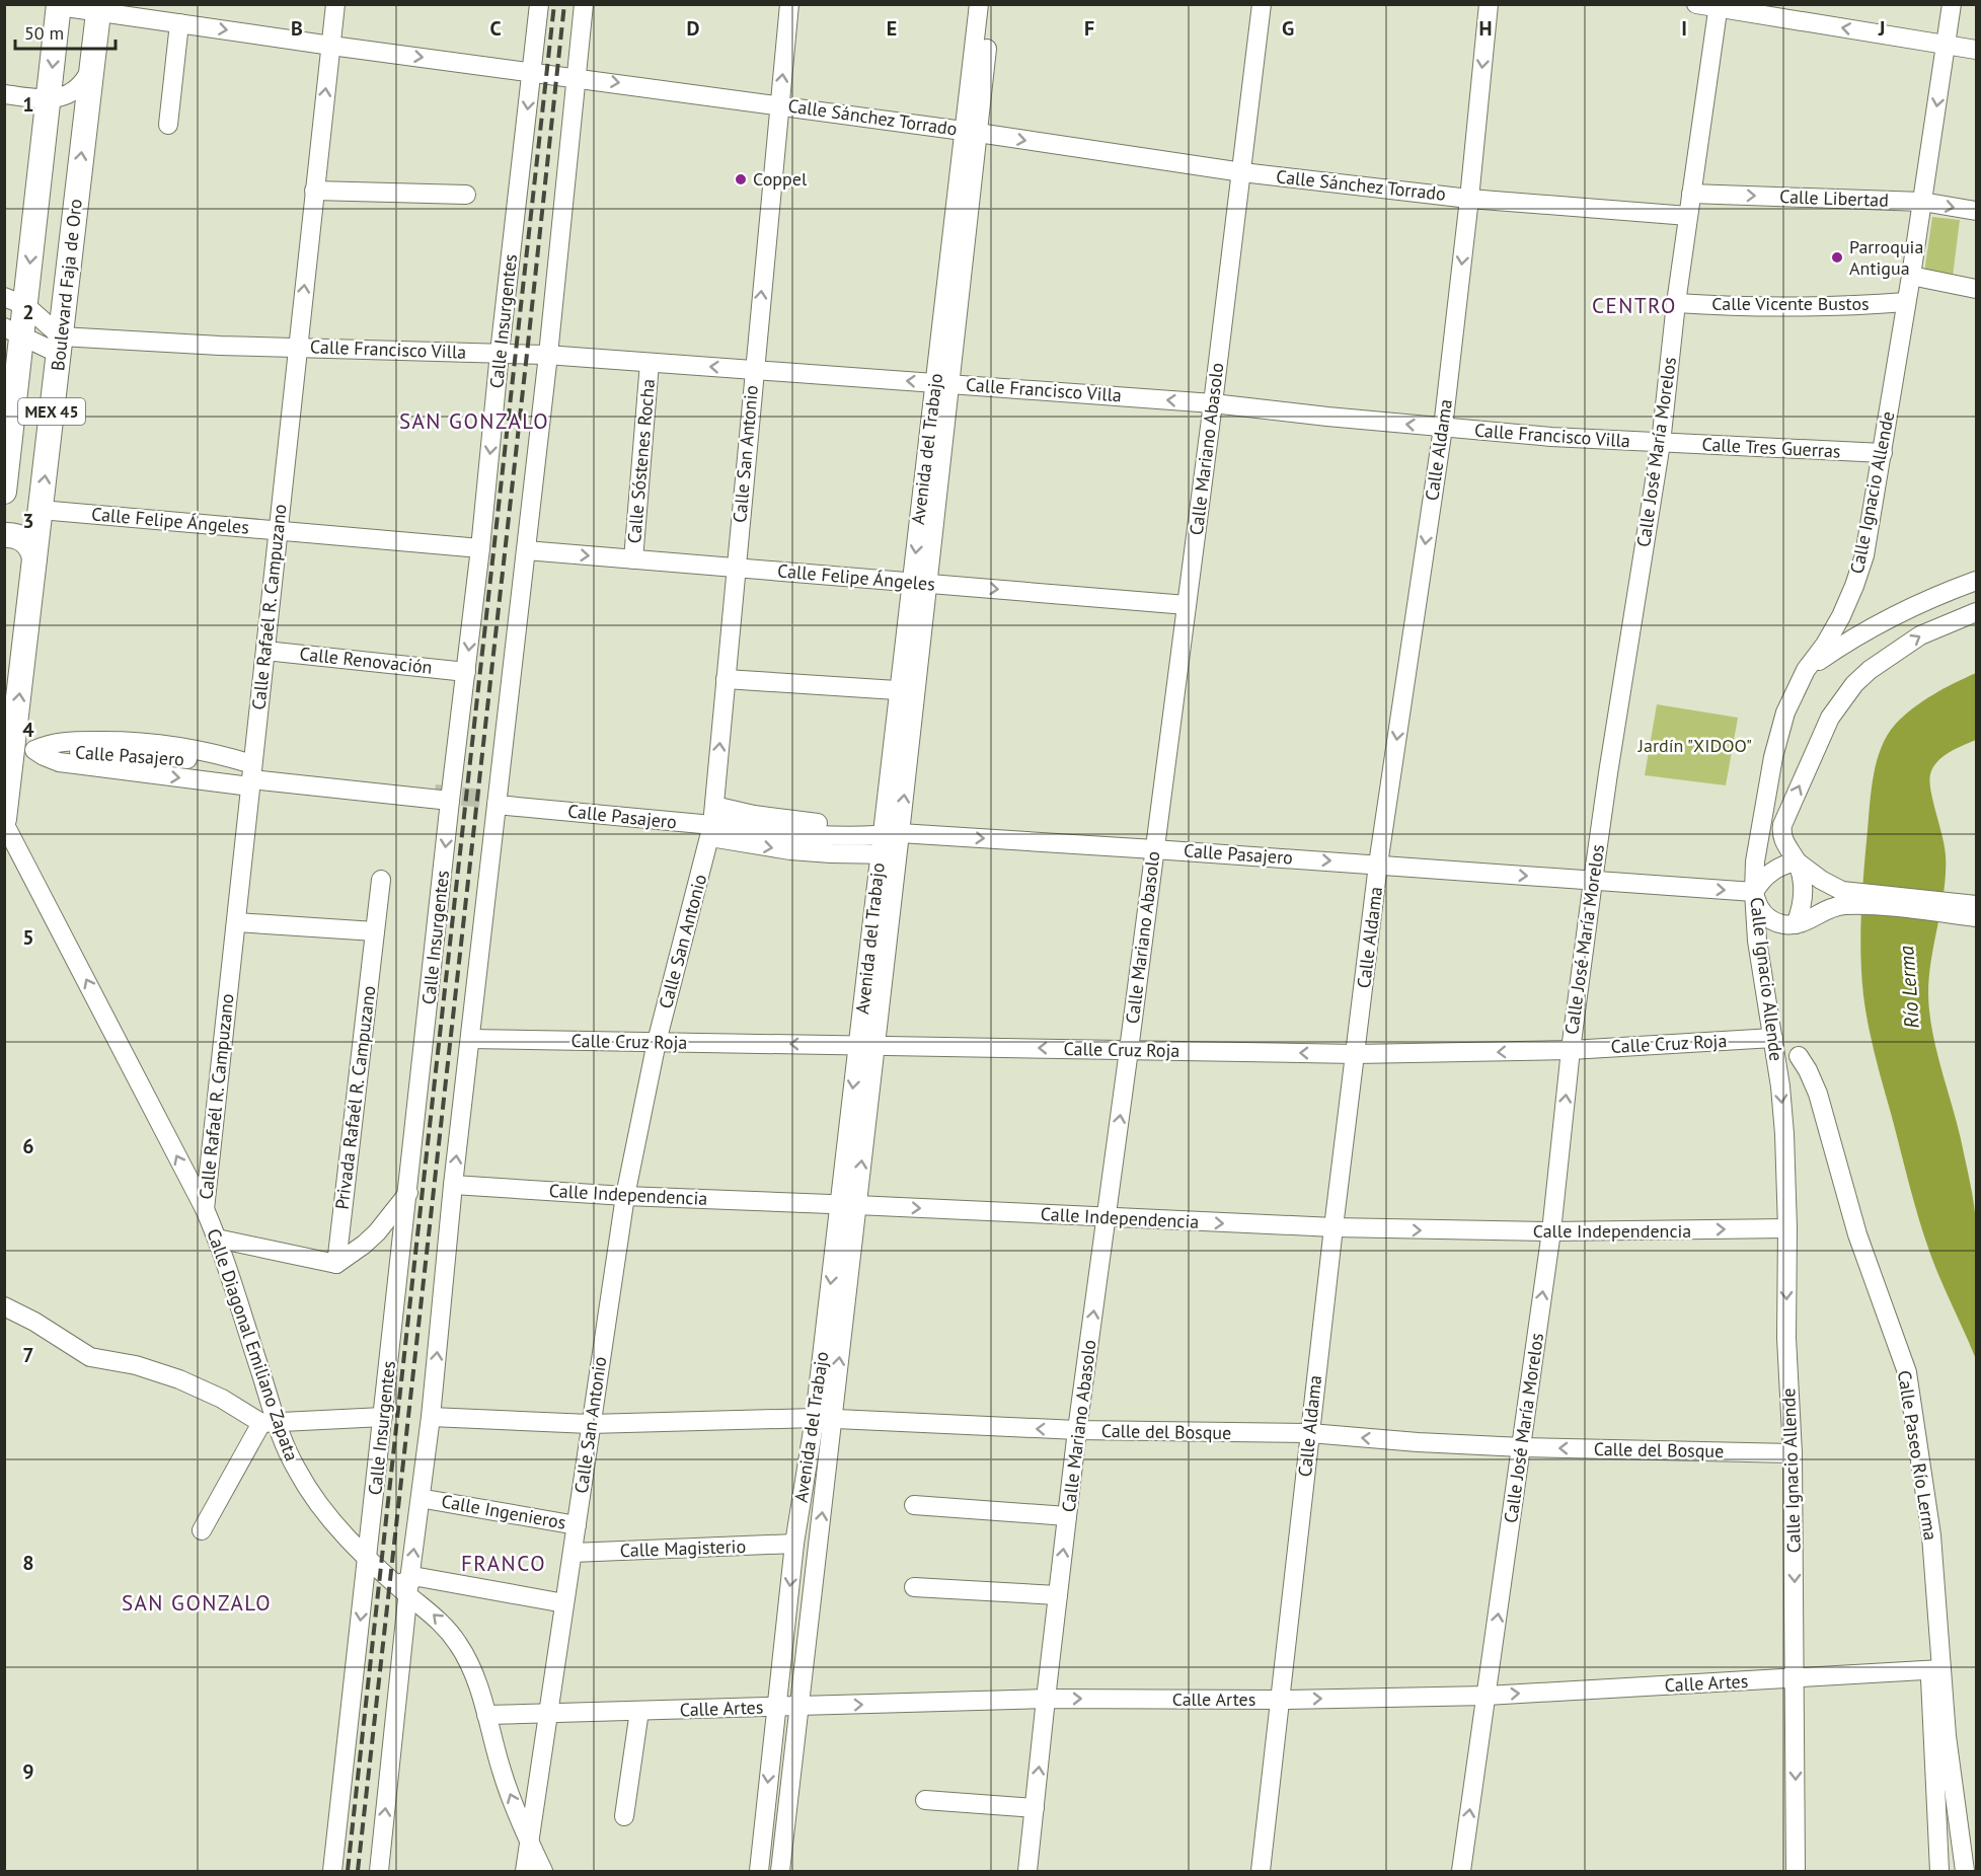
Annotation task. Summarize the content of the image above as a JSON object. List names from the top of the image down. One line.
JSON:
{"streets":{"main road":["Boulevard Faja de Oro","MEX 45"],"street":["Calle Sánchez Torrado","Calle Libertad","Calle Vicente Bustos","Calle Insurgentes","Calle Francisco Villa","Calle Tres Guerras","Avenida del Trabajo","Calle Mariano Abasolo","Calle Aldama","Calle José María Morelos","Calle San Antonio","Calle Sóstenes Rocha","Calle Ignacio Allende","Calle Felipe Ángeles","Calle Rafaél R. Campuzano","Calle Renovación","Calle Pasajero","Calle Cruz Roja","Privada Rafaél R. Campuzano","Calle Independencia","Calle Diagonal Emiliano Zapata","Calle del Bosque","Calle Paseo Río Lerma","Calle Ingenieros","Calle Magisterio","Calle Artes"]},"crossings":[["Calle Sánchez Torrado","Boulevard Faja de Oro"],["Calle Sánchez Torrado","Calle Insurgentes"],["Calle Sánchez Torrado","MEX 45"],["Calle Sánchez Torrado","Avenida del Trabajo"],["Calle Sánchez Torrado","Calle Mariano Abasolo"],["Calle Sánchez Torrado","Calle Aldama"],["Calle Sánchez Torrado","Calle José María Morelos"],["Calle Sánchez Torrado","Calle San Antonio"],["Calle Sánchez Torrado","Calle Rafaél R. Campuzano"],["Calle Libertad","Calle José María Morelos"],["Calle Libertad","Calle Ignacio Allende"],["Boulevard Faja de Oro","Calle Francisco Villa"],["Boulevard Faja de Oro","Calle Felipe Ángeles"],["Boulevard Faja de Oro","Calle Pasajero"],["Boulevard Faja de Oro","Calle Diagonal Emiliano Zapata"],["Calle Vicente Bustos","Calle José María Morelos"],["Calle Vicente Bustos","Calle Ignacio Allende"],["Calle Insurgentes","Calle Francisco Villa"],["Calle Insurgentes","Calle Felipe Ángeles"],["Calle Insurgentes","Calle Renovación"],["Calle Insurgentes","Calle Pasajero"],["Calle Insurgentes","Calle Diagonal Emiliano Zapata"],["Calle Francisco Villa","Calle Tres Guerras"],["Calle Francisco Villa","Avenida del Trabajo"],["Calle Francisco Villa","Calle Mariano Abasolo"],["Calle Francisco Villa","Calle Aldama"],["Calle Francisco Villa","Calle José María Morelos"],["Calle Francisco Villa","Calle San Antonio"],["Calle Francisco Villa","Calle Sóstenes Rocha"],["Calle Francisco Villa","Calle Rafaél R. Campuzano"],["Calle Tres Guerras","Calle José María Morelos"],["Calle Tres Guerras","Calle Ignacio Allende"],["Avenida del Trabajo","Calle Felipe Ángeles"],["Avenida del Trabajo","Calle Pasajero"],["Avenida del Trabajo","Calle Cruz Roja"],["Avenida del Trabajo","Calle Independencia"],["Avenida del Trabajo","Calle del Bosque"],["Avenida del Trabajo","Calle Magisterio"],["Avenida del Trabajo","Calle Artes"],["Calle Mariano Abasolo","Calle Felipe Ángeles"],["Calle Mariano Abasolo","Calle Pasajero"],["Calle Mariano Abasolo","Calle Cruz Roja"],["Calle Mariano Abasolo","Calle Independencia"],["Calle Mariano Abasolo","Calle del Bosque"],["Calle Mariano Abasolo","Calle Artes"],["Calle Aldama","Calle Pasajero"],["Calle Aldama","Calle Cruz Roja"],["Calle Aldama","Calle Independencia"],["Calle Aldama","Calle del Bosque"],["Calle Aldama","Calle Artes"],["Calle José María Morelos","Calle Pasajero"],["Calle José María Morelos","Calle Cruz Roja"],["Calle José María Morelos","Calle Independencia"],["Calle José María Morelos","Calle del Bosque"],["Calle José María Morelos","Calle Artes"],["Calle San Antonio","Calle Felipe Ángeles"],["Calle San Antonio","Calle Pasajero"],["Calle San Antonio","Calle Cruz Roja"],["Calle San Antonio","Calle Independencia"],["Calle San Antonio","Calle Diagonal Emiliano Zapata"],["Calle San Antonio","Calle del Bosque"],["Calle San Antonio","Calle Ingenieros"],["Calle San Antonio","Calle Magisterio"],["Calle San Antonio","Calle Artes"],["Calle Sóstenes Rocha","Calle Felipe Ángeles"],["Calle Ignacio Allende","Calle Pasajero"],["Calle Ignacio Allende","Calle Cruz Roja"],["Calle Ignacio Allende","Calle Independencia"],["Calle Ignacio Allende","Calle del Bosque"],["Calle Ignacio Allende","Calle Artes"],["Calle Felipe Ángeles","Calle Rafaél R. Campuzano"],["Calle Rafaél R. Campuzano","Calle Renovación"],["Calle Rafaél R. Campuzano","Calle Pasajero"],["Calle Rafaél R. Campuzano","Calle Diagonal Emiliano Zapata"],["Calle Diagonal Emiliano Zapata","Calle Artes"],["Calle Paseo Río Lerma","Calle Artes"]],"one_way":["Calle Sánchez Torrado","Calle Francisco Villa","Calle Aldama","Calle José María Morelos","Calle Ignacio Allende","Calle Pasajero","Calle Cruz Roja","Calle Independencia","Calle Diagonal Emiliano Zapata","Calle del Bosque","Calle Artes"],"districts":["CENTRO","SAN GONZALO","FRANCO","SAN GONZALO"],"water":["Río Lerma"],"parks":["Jardín \"XIDOO\""],"places":["Coppel","Parroquia Antigua"],"scale_bar":"50 m","grid":{"columns":["B","C","D","E","F","G","H","I","J"],"rows":["1","2","3","4","5","6","7","8","9"]}}
